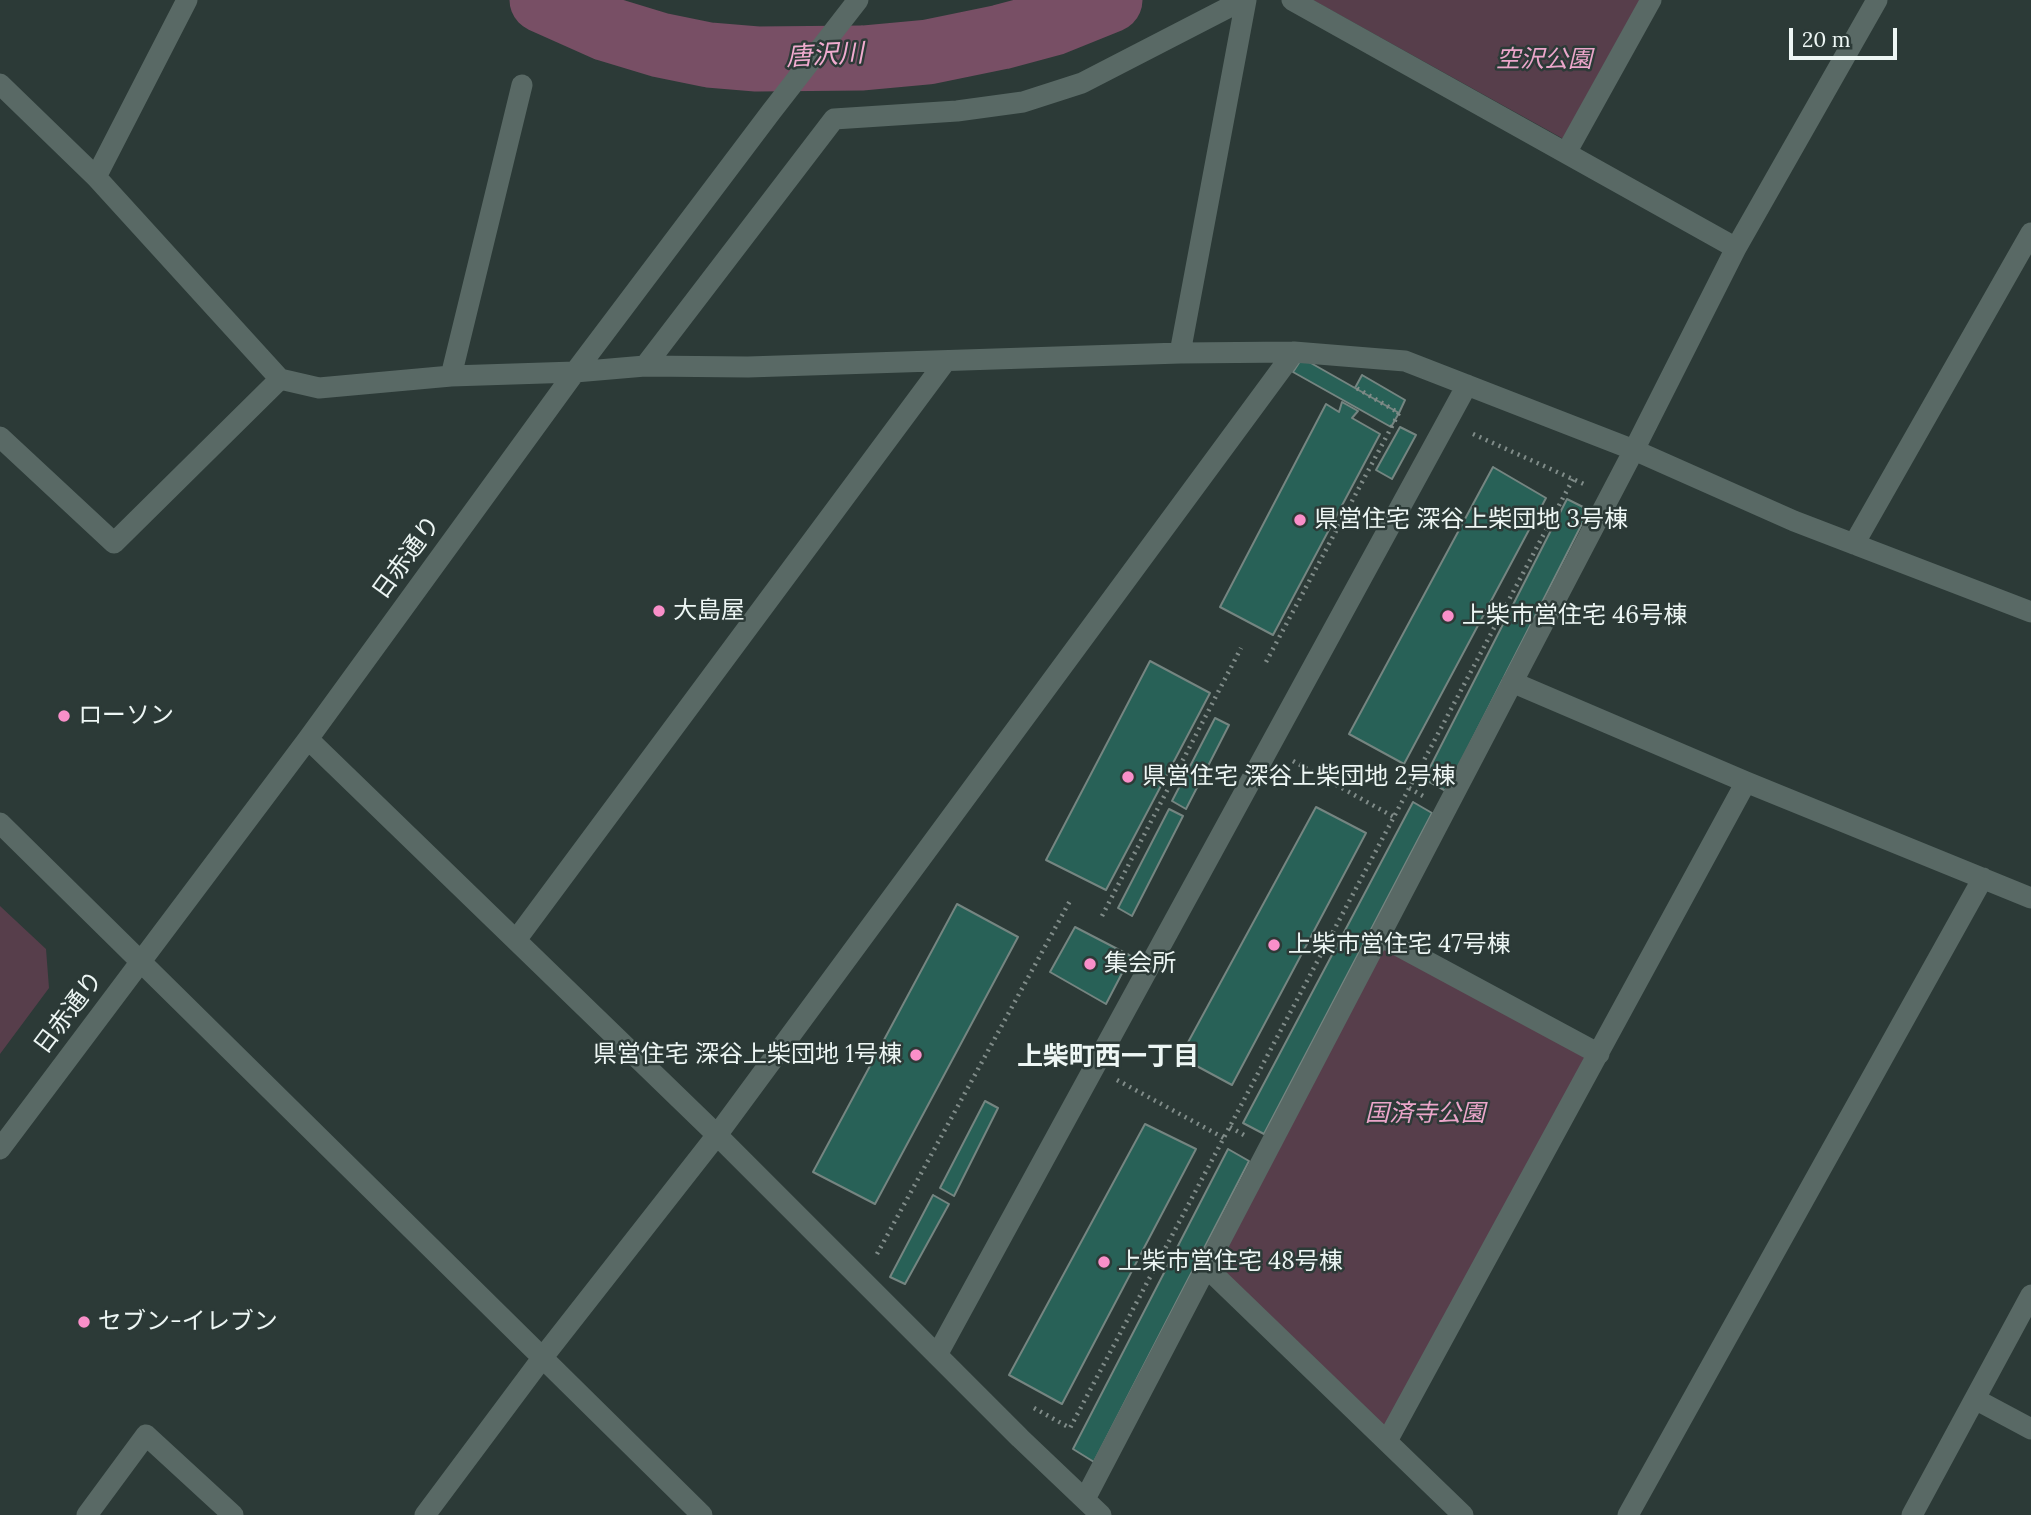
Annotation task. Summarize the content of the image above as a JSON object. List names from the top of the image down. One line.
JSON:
{"streets":{"street":["日赤通り"]},"districts":["上柴町西一丁目"],"water":["唐沢川"],"parks":["空沢公園","国済寺公園"],"places":["県営住宅 深谷上柴団地 3号棟","大島屋","上柴市営住宅 46号棟","ローソン","県営住宅 深谷上柴団地 2号棟","上柴市営住宅 47号棟","集会所","県営住宅 深谷上柴団地 1号棟","上柴市営住宅 48号棟","セブン-イレブン"],"scale_bar":"20 m"}
